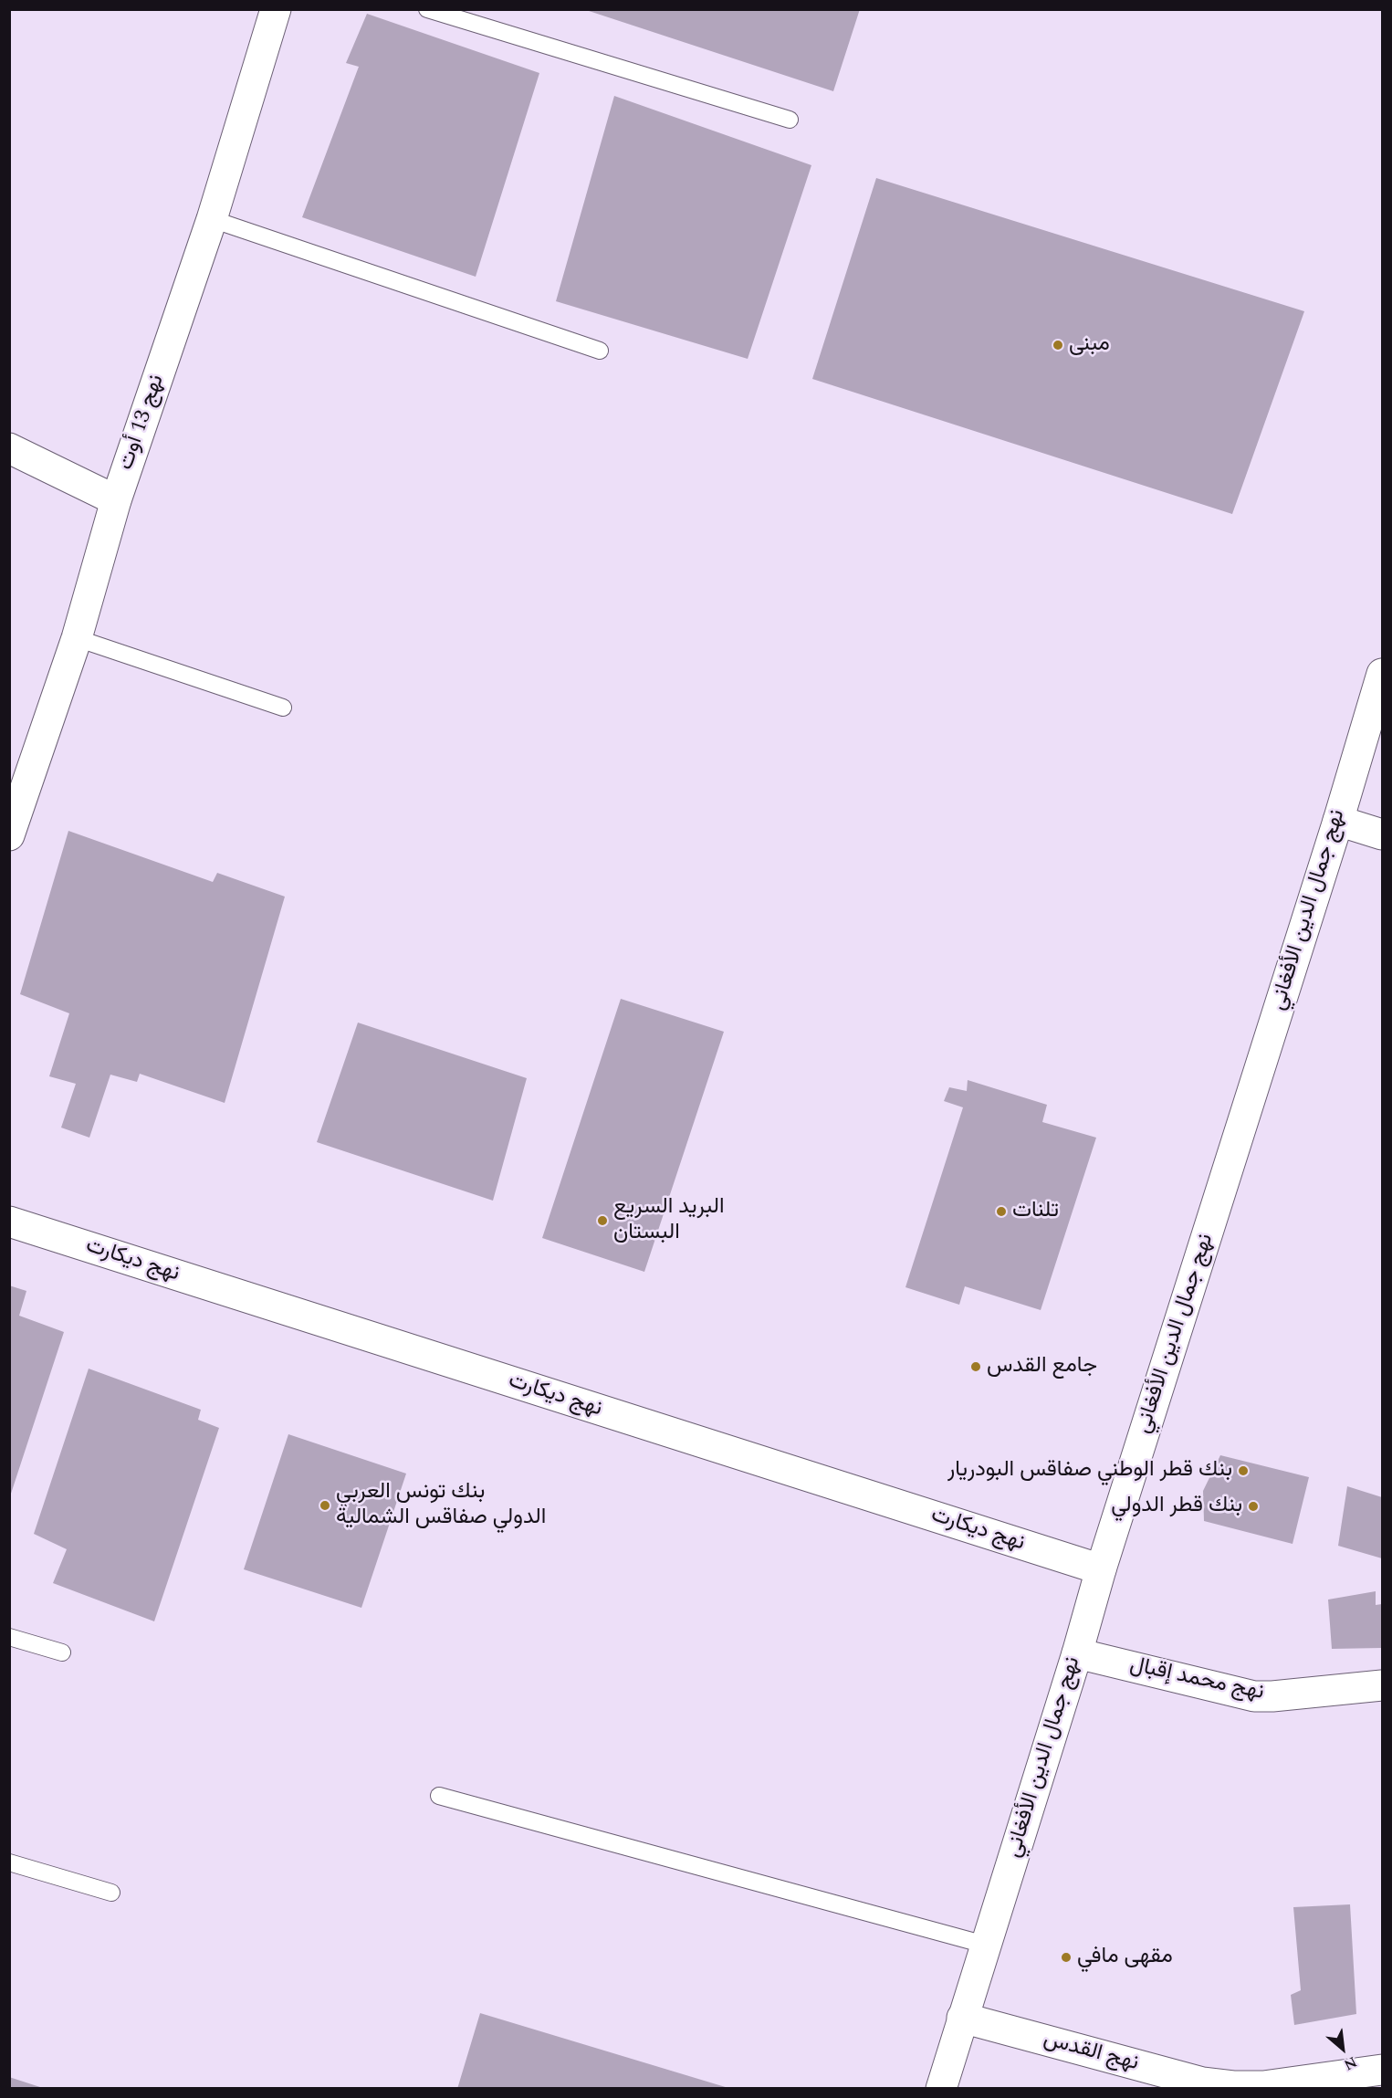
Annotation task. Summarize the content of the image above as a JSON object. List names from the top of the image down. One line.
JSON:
{"streets":{"main road":["نهج 13 أوت","نهج جمال الدين الأفغاني","نهج ديكارت","نهج محمد إقبال","نهج القدس"]},"crossings":[["نهج جمال الدين الأفغاني","نهج ديكارت"],["نهج جمال الدين الأفغاني","نهج محمد إقبال"],["نهج جمال الدين الأفغاني","نهج القدس"]],"places":["مبنى","تلنات","البريد السريع البستان","جامع القدس","بنك قطر الوطني صفاقس البودريار","بنك تونس العربي الدولي صفاقس الشمالية","بنك قطر الدولي","مقهى مافي"],"north":"bottom right"}
